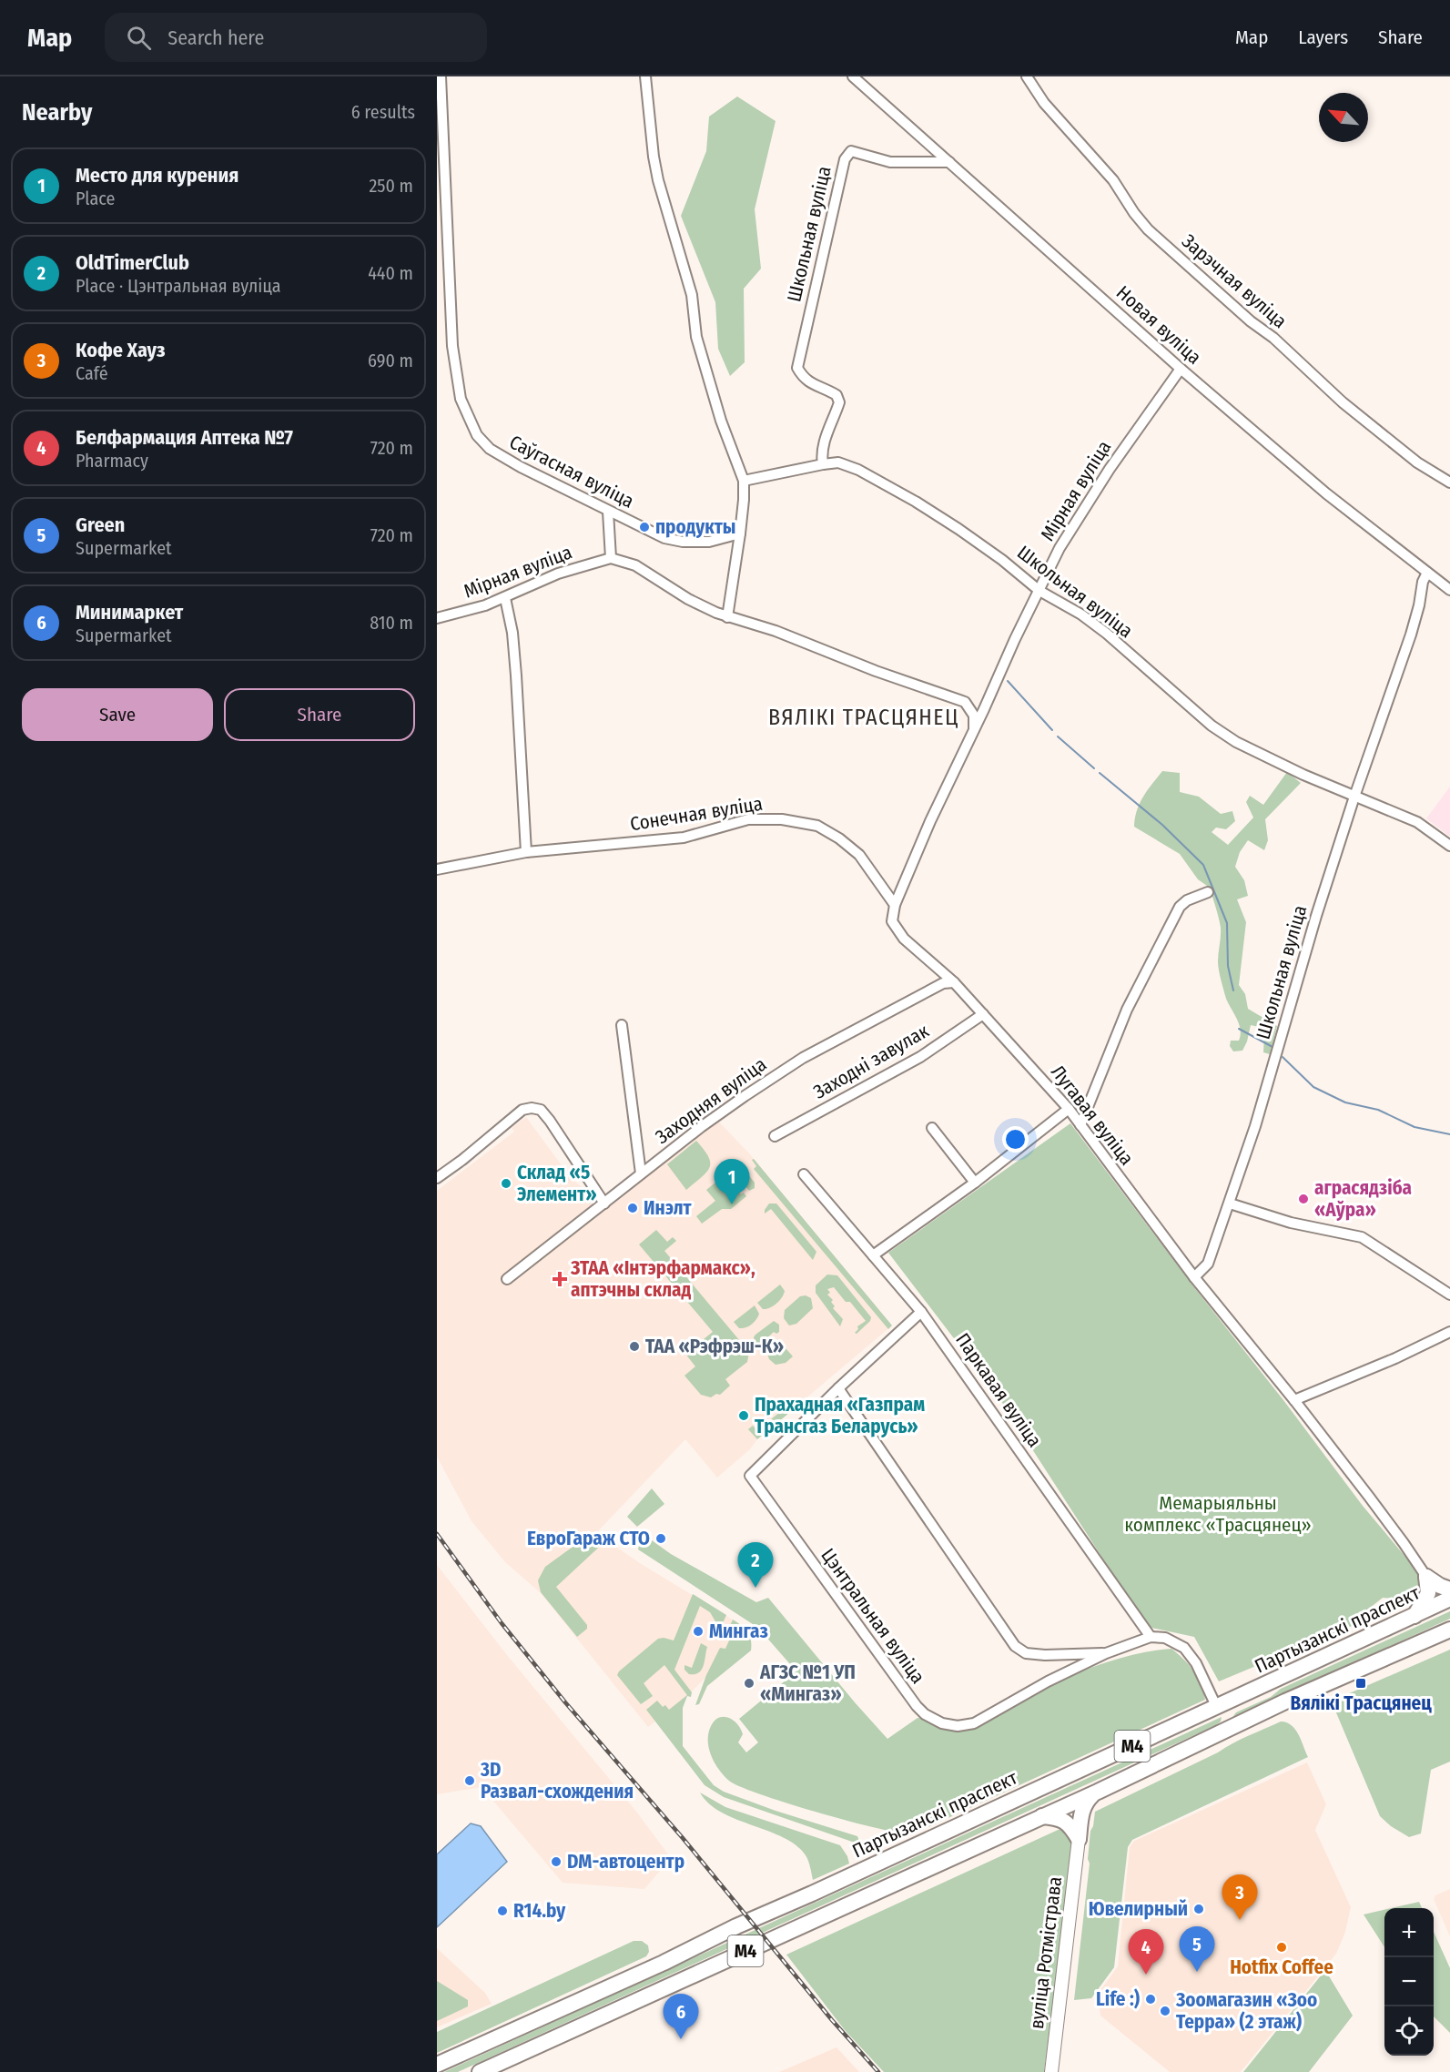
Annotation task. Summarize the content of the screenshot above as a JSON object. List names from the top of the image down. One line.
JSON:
{"streets":{"highway":["Партызанскі праспект","М4"],"street":["Школьная вуліца","Зарэчная вуліца","Новая вуліца","Саўгасная вуліца","Мірная вуліца","Сонечная вуліца","Заходні завулак","Заходняя вуліца","Лугавая вуліца","Паркавая вуліца","Цэнтральная вуліца","вуліца Ротмістрава"]},"crossings":[["Школьная вуліца","Новая вуліца"],["Школьная вуліца","Мірная вуліца"],["Новая вуліца","Мірная вуліца"],["Мірная вуліца","Сонечная вуліца"],["Мірная вуліца","Заходняя вуліца"],["Мірная вуліца","Лугавая вуліца"],["Заходні завулак","Лугавая вуліца"],["Заходняя вуліца","Лугавая вуліца"],["Паркавая вуліца","Цэнтральная вуліца"]],"districts":["ВЯЛІКІ ТРАСЦЯНЕЦ"],"parks":["Мемарыяльны комплекс «Трасцянец»"],"places":{"other":["продукты","Склад «5 Элемент»","аграсядзіба «Аўра»","Инэлт","ТАА «Рэфрэш-К»","Прахадная «Газпрам Трансгаз Беларусь»","ЕвроГараж СТО","Мингаз","АГЗС №1 УП «Мингаз»","3D Развал-схождения","DM-автоцентр","Ювелирный","R14.by","Hotfix Coffee","Life :)","Зоомагазин «Зоо Терра» (2 этаж)"],"health":["ЗТАА «Інтэрфармакс», аптэчны склад"],"transit":["Вялікі Трасцянец"]},"north":"top left","page":{"header":"Map","search":"Search here","nav":["Map","Layers","Share"],"heading":["Nearby","6 results"],"list":[{"mark":"1","name":"Место для курения","note":"Place","value":"250 m"},{"mark":"2","name":"OldTimerClub","note":"Place · Цэнтральная вуліца","value":"440 m"},{"mark":"3","name":"Кофе Хауз","note":"Café","value":"690 m"},{"mark":"4","name":"Белфармация Аптека №7","note":"Pharmacy","value":"720 m"},{"mark":"5","name":"Green","note":"Supermarket","value":"720 m"},{"mark":"6","name":"Минимаркет","note":"Supermarket","value":"810 m"}],"buttons":["Save","Share"],"pins":["1","2","3","5","4","6"],"map_buttons":["+","−"]}}
